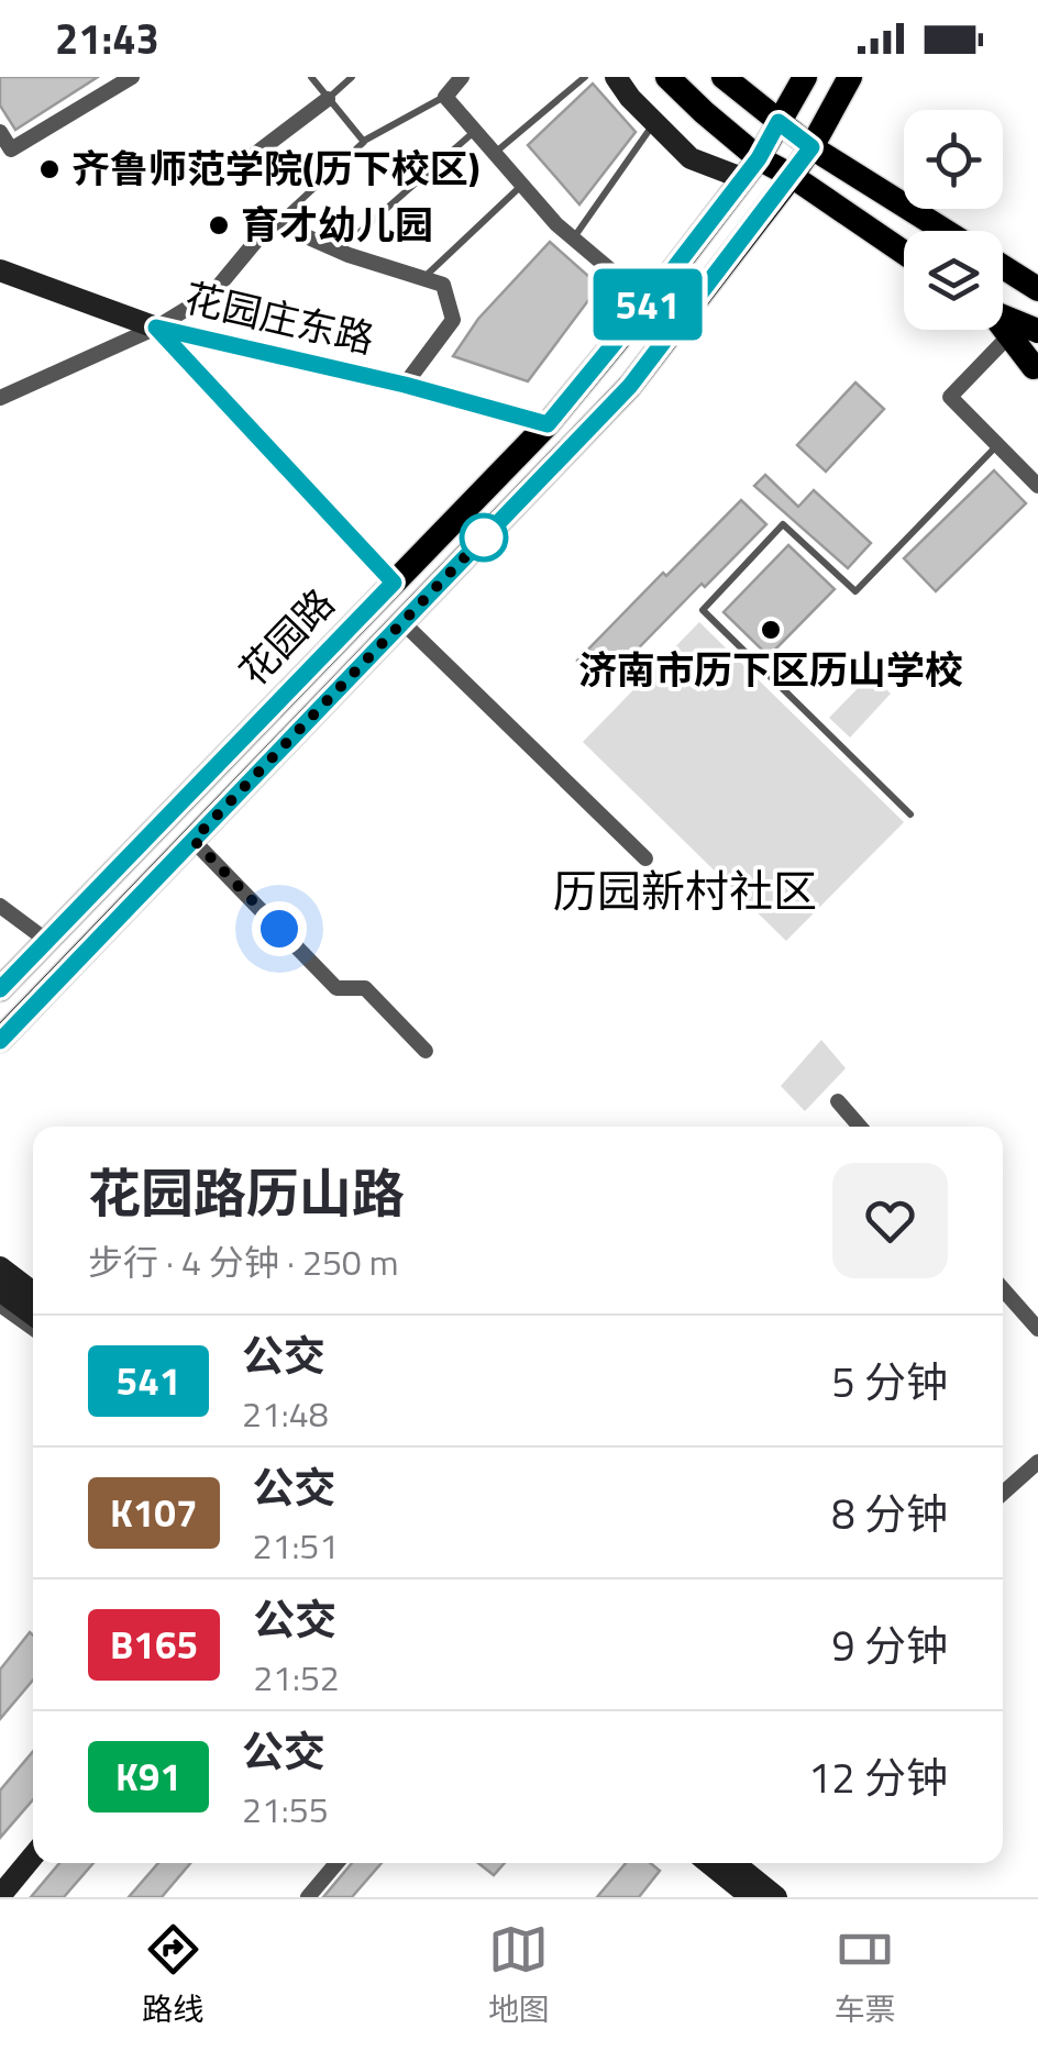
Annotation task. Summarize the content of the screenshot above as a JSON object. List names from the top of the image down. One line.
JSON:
{"streets":{"main road":["花园路"],"street":["花园庄东路"]},"crossings":[["花园庄东路","花园路"]],"districts":["历园新村社区"],"places":["齐鲁师范学院(历下校区)","育才幼儿园","济南市历下区历山学校"],"lines":["bus line 541"],"page":{"status":"21:43","on_map":"541","heading":["花园路历山路","步行 · 4 分钟 · 250 m"],"list":[{"mark":"541","name":"公交","note":"21:48","value":"5 分钟"},{"mark":"K107","name":"公交","note":"21:51","value":"8 分钟"},{"mark":"B165","name":"公交","note":"21:52","value":"9 分钟"},{"mark":"K91","name":"公交","note":"21:55","value":"12 分钟"}],"tabs":["路线","地图","车票"]}}
